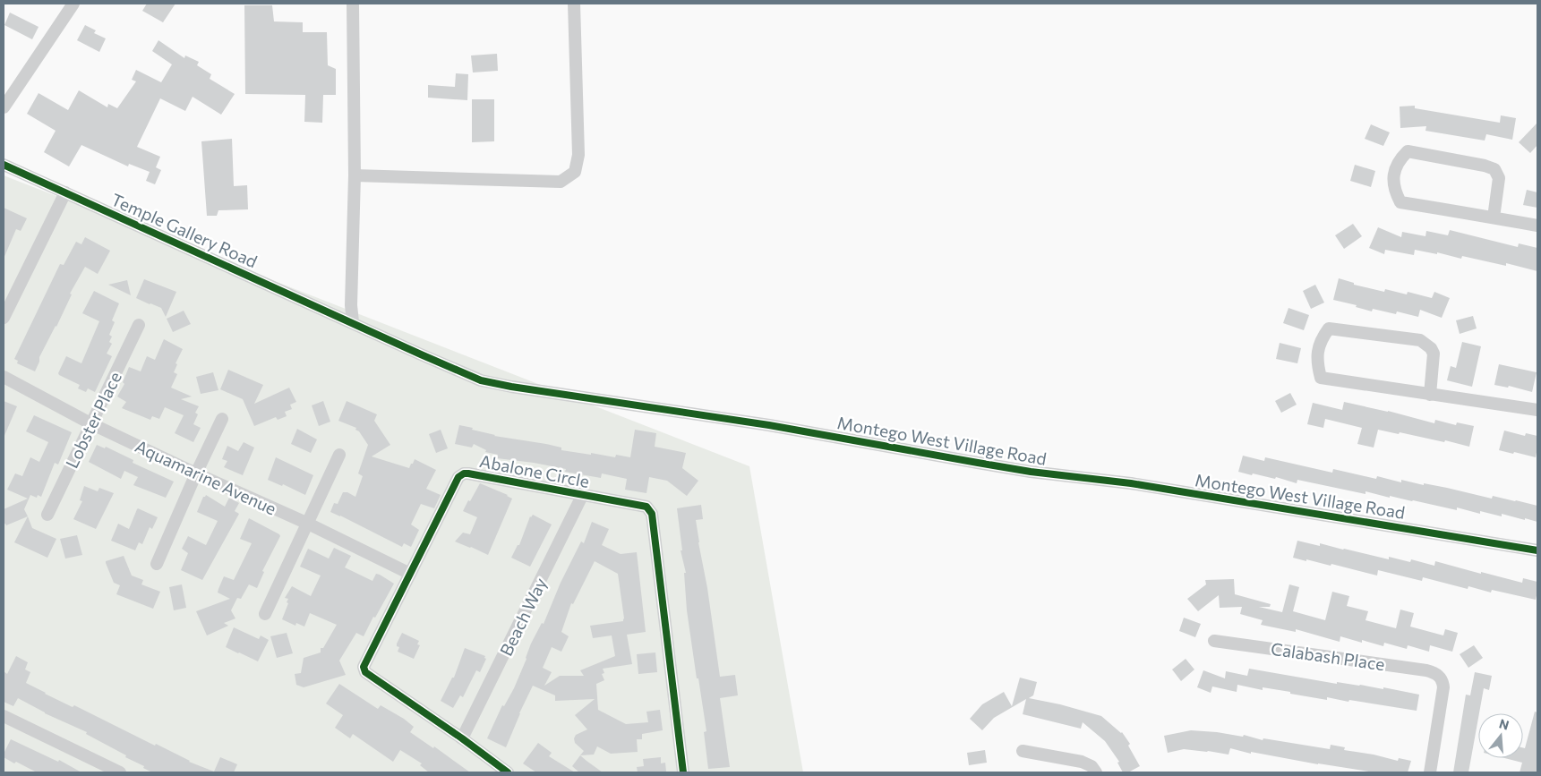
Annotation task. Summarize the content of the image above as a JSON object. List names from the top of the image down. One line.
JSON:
{"streets":{"street":["Temple Gallery Road","Lobster Place","Montego West Village Road","Abalone Circle","Aquamarine Avenue","Beach Way","Calabash Place"]},"crossings":[["Temple Gallery Road","Montego West Village Road"],["Lobster Place","Aquamarine Avenue"],["Abalone Circle","Aquamarine Avenue"],["Abalone Circle","Beach Way"]],"north":"top"}
